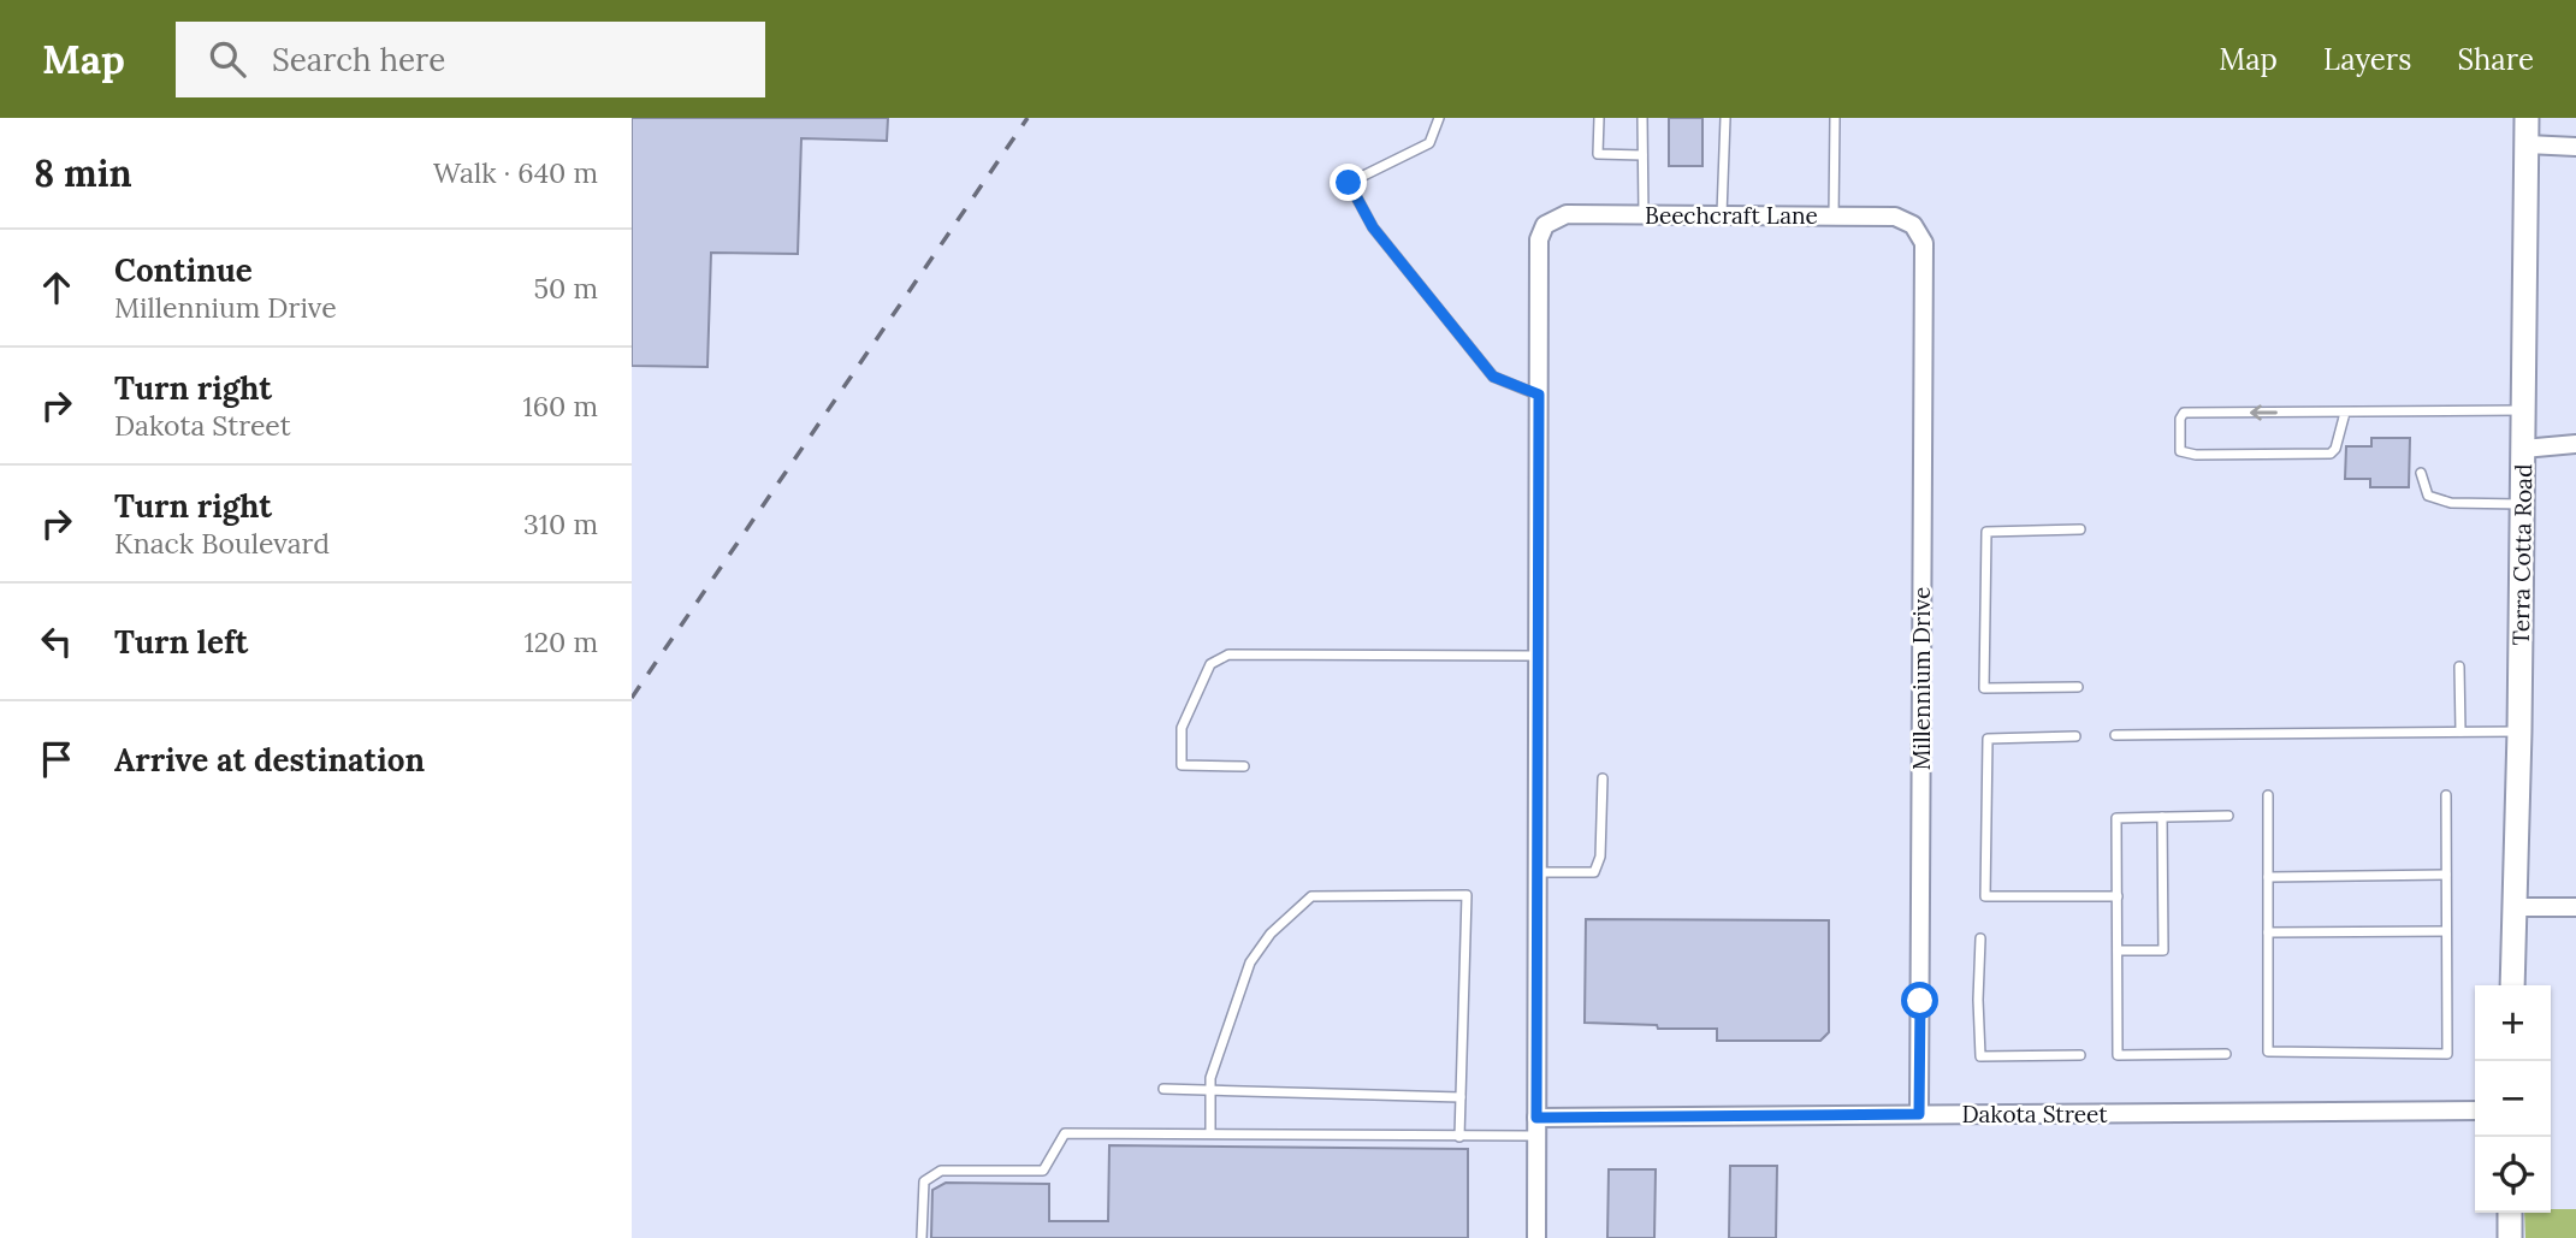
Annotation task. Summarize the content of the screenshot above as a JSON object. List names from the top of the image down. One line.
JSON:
{"streets":{"street":["Beechcraft Lane","Terra Cotta Road","Millennium Drive","Dakota Street"]},"crossings":[["Beechcraft Lane","Millennium Drive"],["Millennium Drive","Dakota Street"]],"page":{"header":"Map","search":"Search here","nav":["Map","Layers","Share"],"heading":["8 min","Walk · 640 m"],"list":[["Continue","Millennium Drive","50 m"],["Turn right","Dakota Street","160 m"],["Turn right","Knack Boulevard","310 m"],["Turn left","120 m"],"Arrive at destination"],"map_buttons":["+","−"]}}
